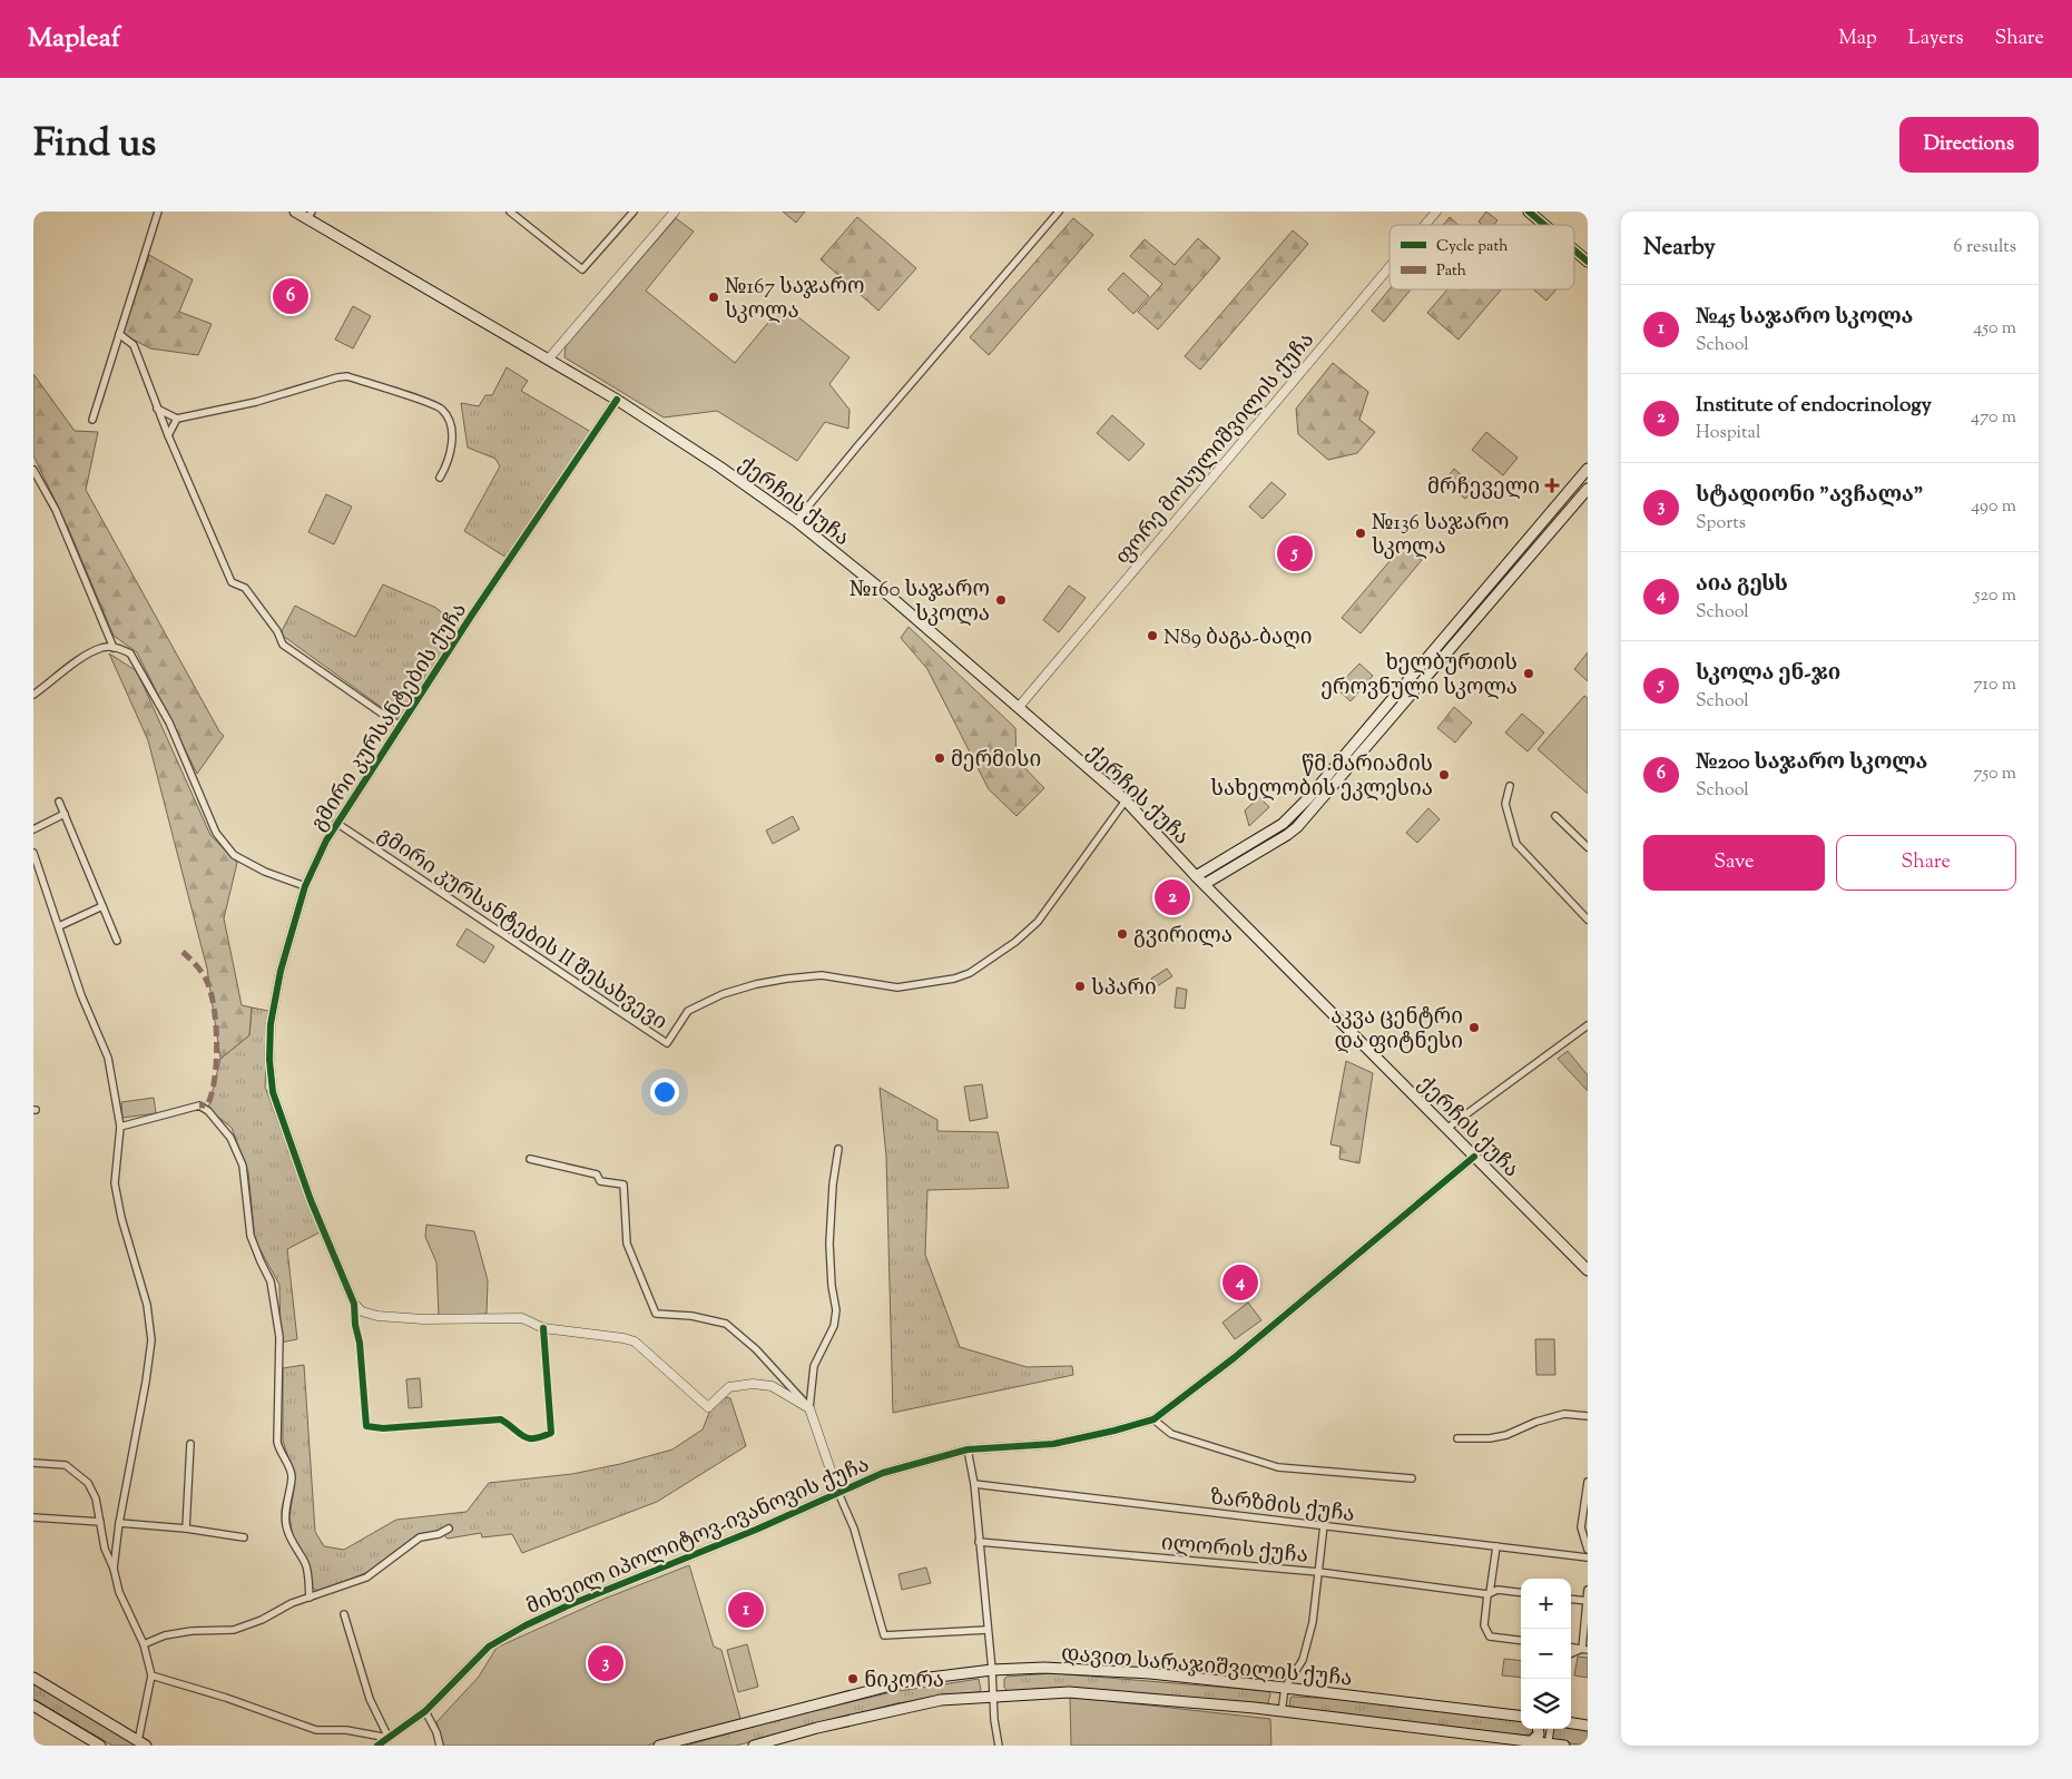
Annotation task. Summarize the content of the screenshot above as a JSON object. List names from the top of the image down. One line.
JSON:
{"streets":{"main road":["ქერჩის ქუჩა","დავით სარაჯიშვილის ქუჩა"],"street":["ფორე მოსულიშვილის ქუჩა","გმირი კურსანტების ქუჩა","გმირი კურსანტების II შესახვევი","ზარზმის ქუჩა","მიხეილ იპოლიტოვ-ივანოვის ქუჩა","ილორის ქუჩა"]},"crossings":[["ფორე მოსულიშვილის ქუჩა","ქერჩის ქუჩა"],["ქერჩის ქუჩა","გმირი კურსანტების ქუჩა"],["ქერჩის ქუჩა","გმირი კურსანტების II შესახვევი"],["ქერჩის ქუჩა","მიხეილ იპოლიტოვ-ივანოვის ქუჩა"],["გმირი კურსანტების ქუჩა","გმირი კურსანტების II შესახვევი"]],"places":{"other":["№167 საჯარო სკოლა","№136 საჯარო სკოლა","№160 საჯარო სკოლა","N89 ბაგა-ბაღი","ხელბურთის ეროვნული სკოლა","მერმისი","წმ.მარიამის სახელობის ეკლესია","გვირილა","სპარი","აკვა ცენტრი და ფიტნესი","ნიკორა"],"health":["მრჩეველი"]},"legend":["Cycle path","Path"],"page":{"header":"Mapleaf","nav":["Map","Layers","Share"],"title":"Find us","buttons":["Directions",["Save","Share"]],"heading":["Nearby","6 results"],"pins":["6","5","2","4","1","3"],"list":[{"mark":"1","name":"№45 საჯარო სკოლა","note":"School","value":"450 m"},{"mark":"2","name":"Institute of endocrinology","note":"Hospital","value":"470 m"},{"mark":"3","name":"სტადიონი \"ავჩალა\"","note":"Sports","value":"490 m"},{"mark":"4","name":"აია გესს","note":"School","value":"520 m"},{"mark":"5","name":"სკოლა ენ-ჯი","note":"School","value":"710 m"},{"mark":"6","name":"№200 საჯარო სკოლა","note":"School","value":"750 m"}],"map_buttons":["+","−"]}}
